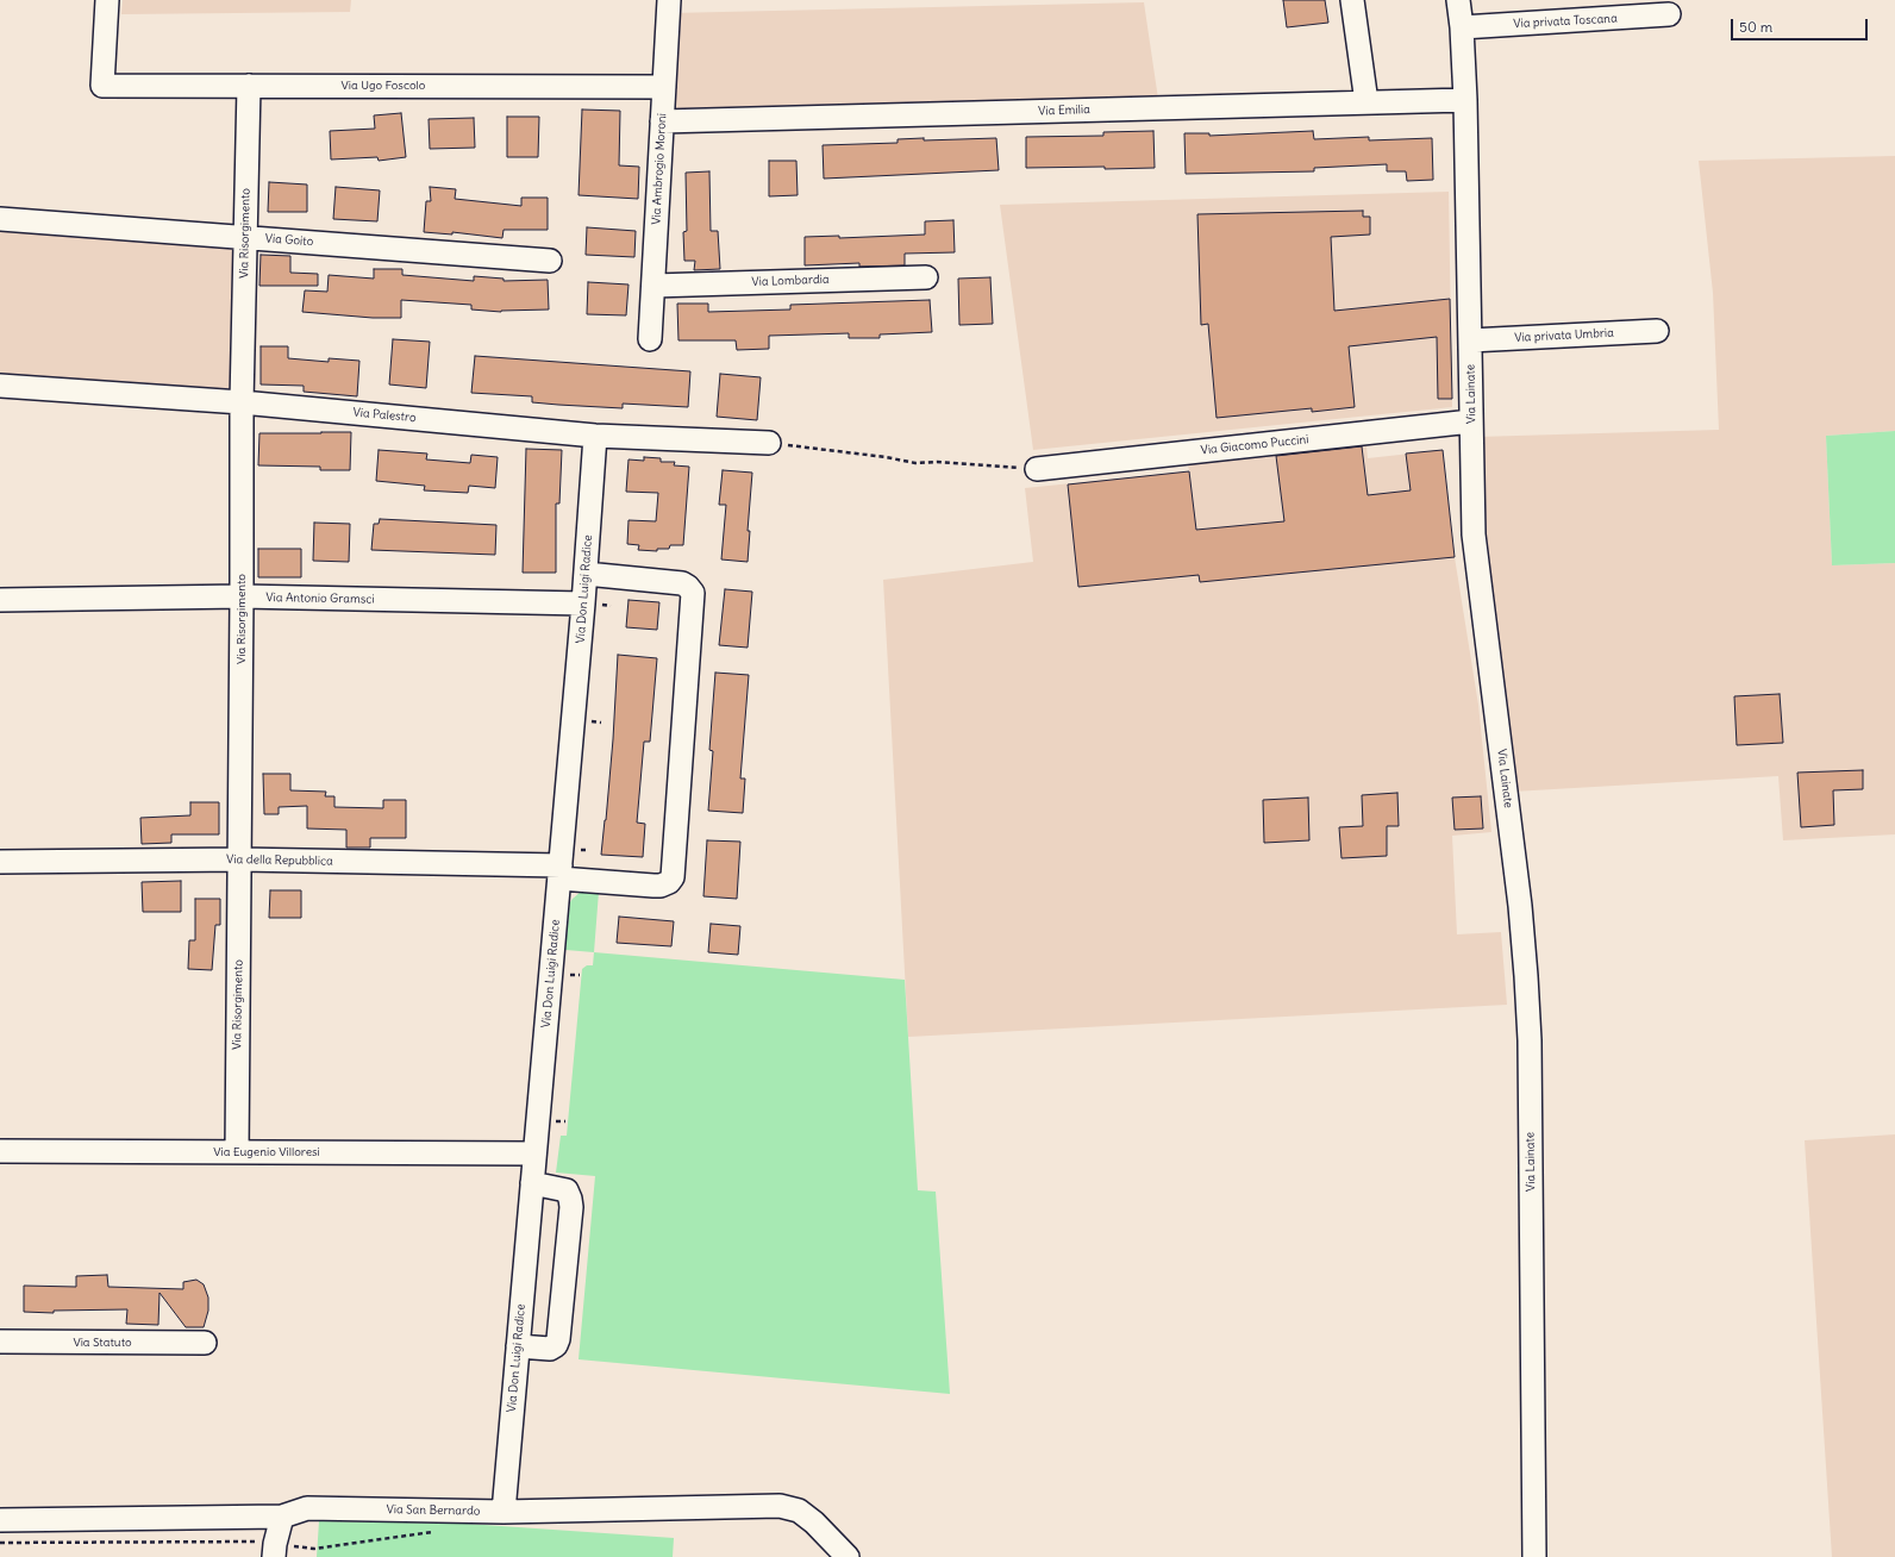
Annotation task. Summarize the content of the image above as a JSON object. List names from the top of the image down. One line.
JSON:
{"streets":{"street":["Via privata Toscana","Via Ugo Foscolo","Via Emilia","Via Ambrogio Moroni","Via Risorgimento","Via Goito","Via Lombardia","Via privata Umbria","Via Lainate","Via Palestro","Via Giacomo Puccini","Via Don Luigi Radice","Via Antonio Gramsci","Via della Repubblica","Via Eugenio Villoresi","Via Statuto","Via San Bernardo"]},"crossings":[["Via privata Toscana","Via Lainate"],["Via Ugo Foscolo","Via Ambrogio Moroni"],["Via Ugo Foscolo","Via Risorgimento"],["Via Emilia","Via Ambrogio Moroni"],["Via Emilia","Via Lainate"],["Via Ambrogio Moroni","Via Lombardia"],["Via Risorgimento","Via Goito"],["Via Risorgimento","Via Palestro"],["Via Risorgimento","Via Antonio Gramsci"],["Via Risorgimento","Via della Repubblica"],["Via Risorgimento","Via Eugenio Villoresi"],["Via privata Umbria","Via Lainate"],["Via Lainate","Via Giacomo Puccini"],["Via Palestro","Via Don Luigi Radice"],["Via Don Luigi Radice","Via Antonio Gramsci"],["Via Don Luigi Radice","Via della Repubblica"],["Via Don Luigi Radice","Via Eugenio Villoresi"],["Via Don Luigi Radice","Via San Bernardo"]],"scale_bar":"50 m"}
